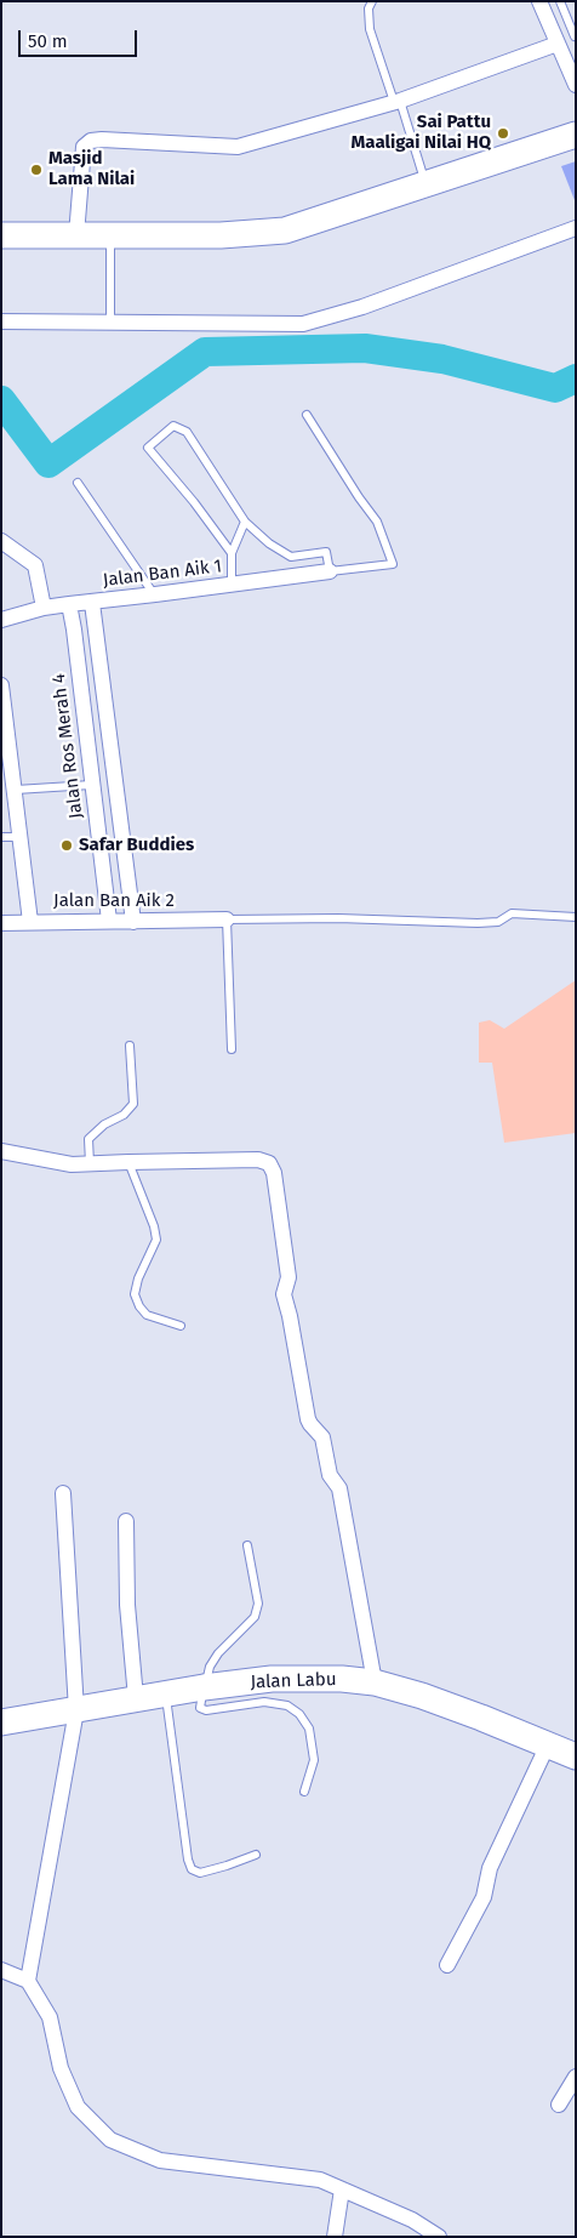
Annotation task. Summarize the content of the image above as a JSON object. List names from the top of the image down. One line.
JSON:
{"streets":{"main road":["Jalan Labu"],"street":["Jalan Ban Aik 1","Jalan Ros Merah 4","Jalan Ban Aik 2"]},"crossings":[["Jalan Ban Aik 1","Jalan Ros Merah 4"],["Jalan Ros Merah 4","Jalan Ban Aik 2"]],"places":["Sai Pattu Maaligai Nilai HQ","Masjid Lama Nilai","Safar Buddies"],"scale_bar":"50 m"}
